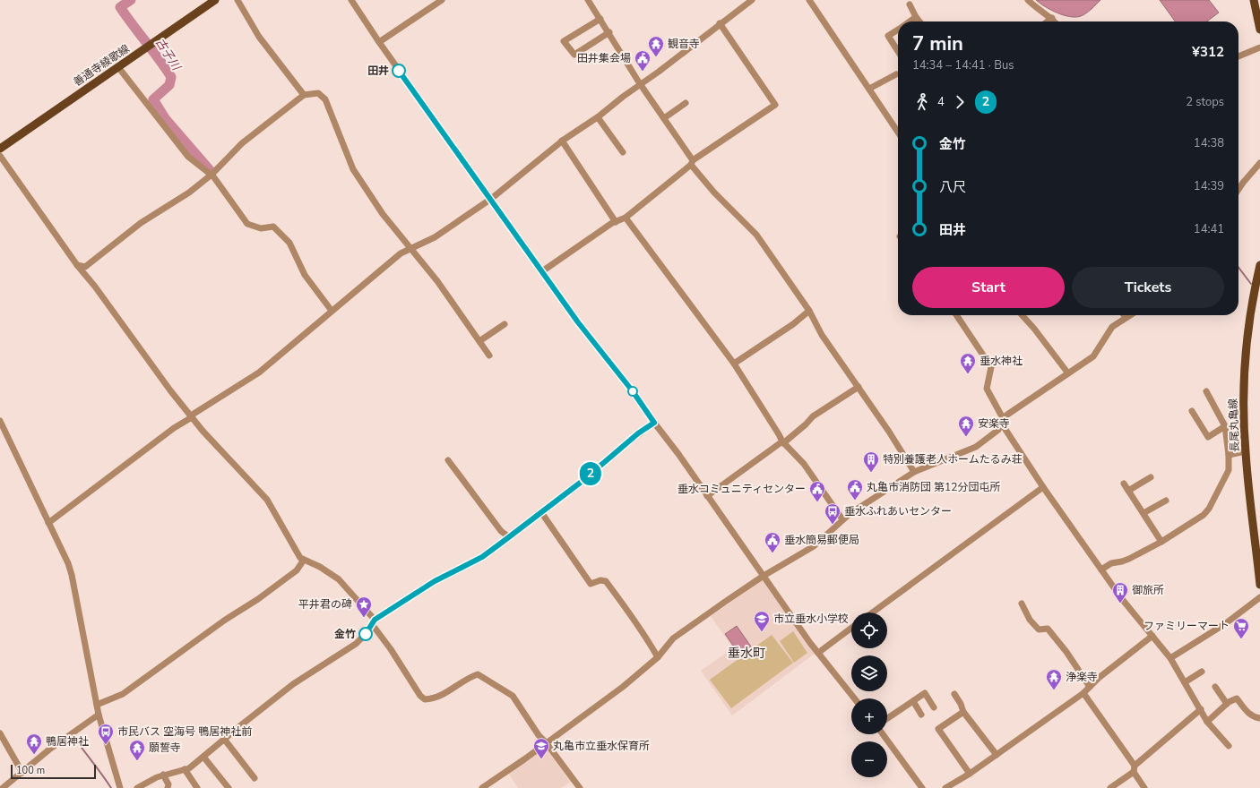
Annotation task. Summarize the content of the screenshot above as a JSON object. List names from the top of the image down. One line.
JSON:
{"streets":{"main road":["善通寺綾歌線","長尾丸亀線"]},"districts":["垂水町"],"water":["古子川"],"places":{"temple":["観音寺","垂水神社","安楽寺","浄楽寺","鴨居神社","願誓寺"],"other":["田井","金竹"],"public building":["田井集会場","丸亀市消防団 第12分団屯所","垂水コミュニティセンター","垂水簡易郵便局"],"building":["特別養護老人ホームたるみ荘","御旅所"],"bus stop":["垂水ふれあいセンター","市民バス 空海号 鴨居神社前"],"place":["平井君の碑"],"school or university":["市立垂水小学校","丸亀市立垂水保育所"],"supermarket":["ファミリーマート"]},"lines":["bus line 2"],"scale_bar":"100 m","page":{"on_map":"2","heading":["7 min","14:34 – 14:41 · Bus","¥312"],"legs":["4","2","2 stops"],"list":[{"name":"金竹","value":"14:38"},{"name":"八尺","value":"14:39"},{"name":"田井","value":"14:41"}],"buttons":["Start","Tickets"],"map_buttons":["+","−"],"scale":"100 m"}}
